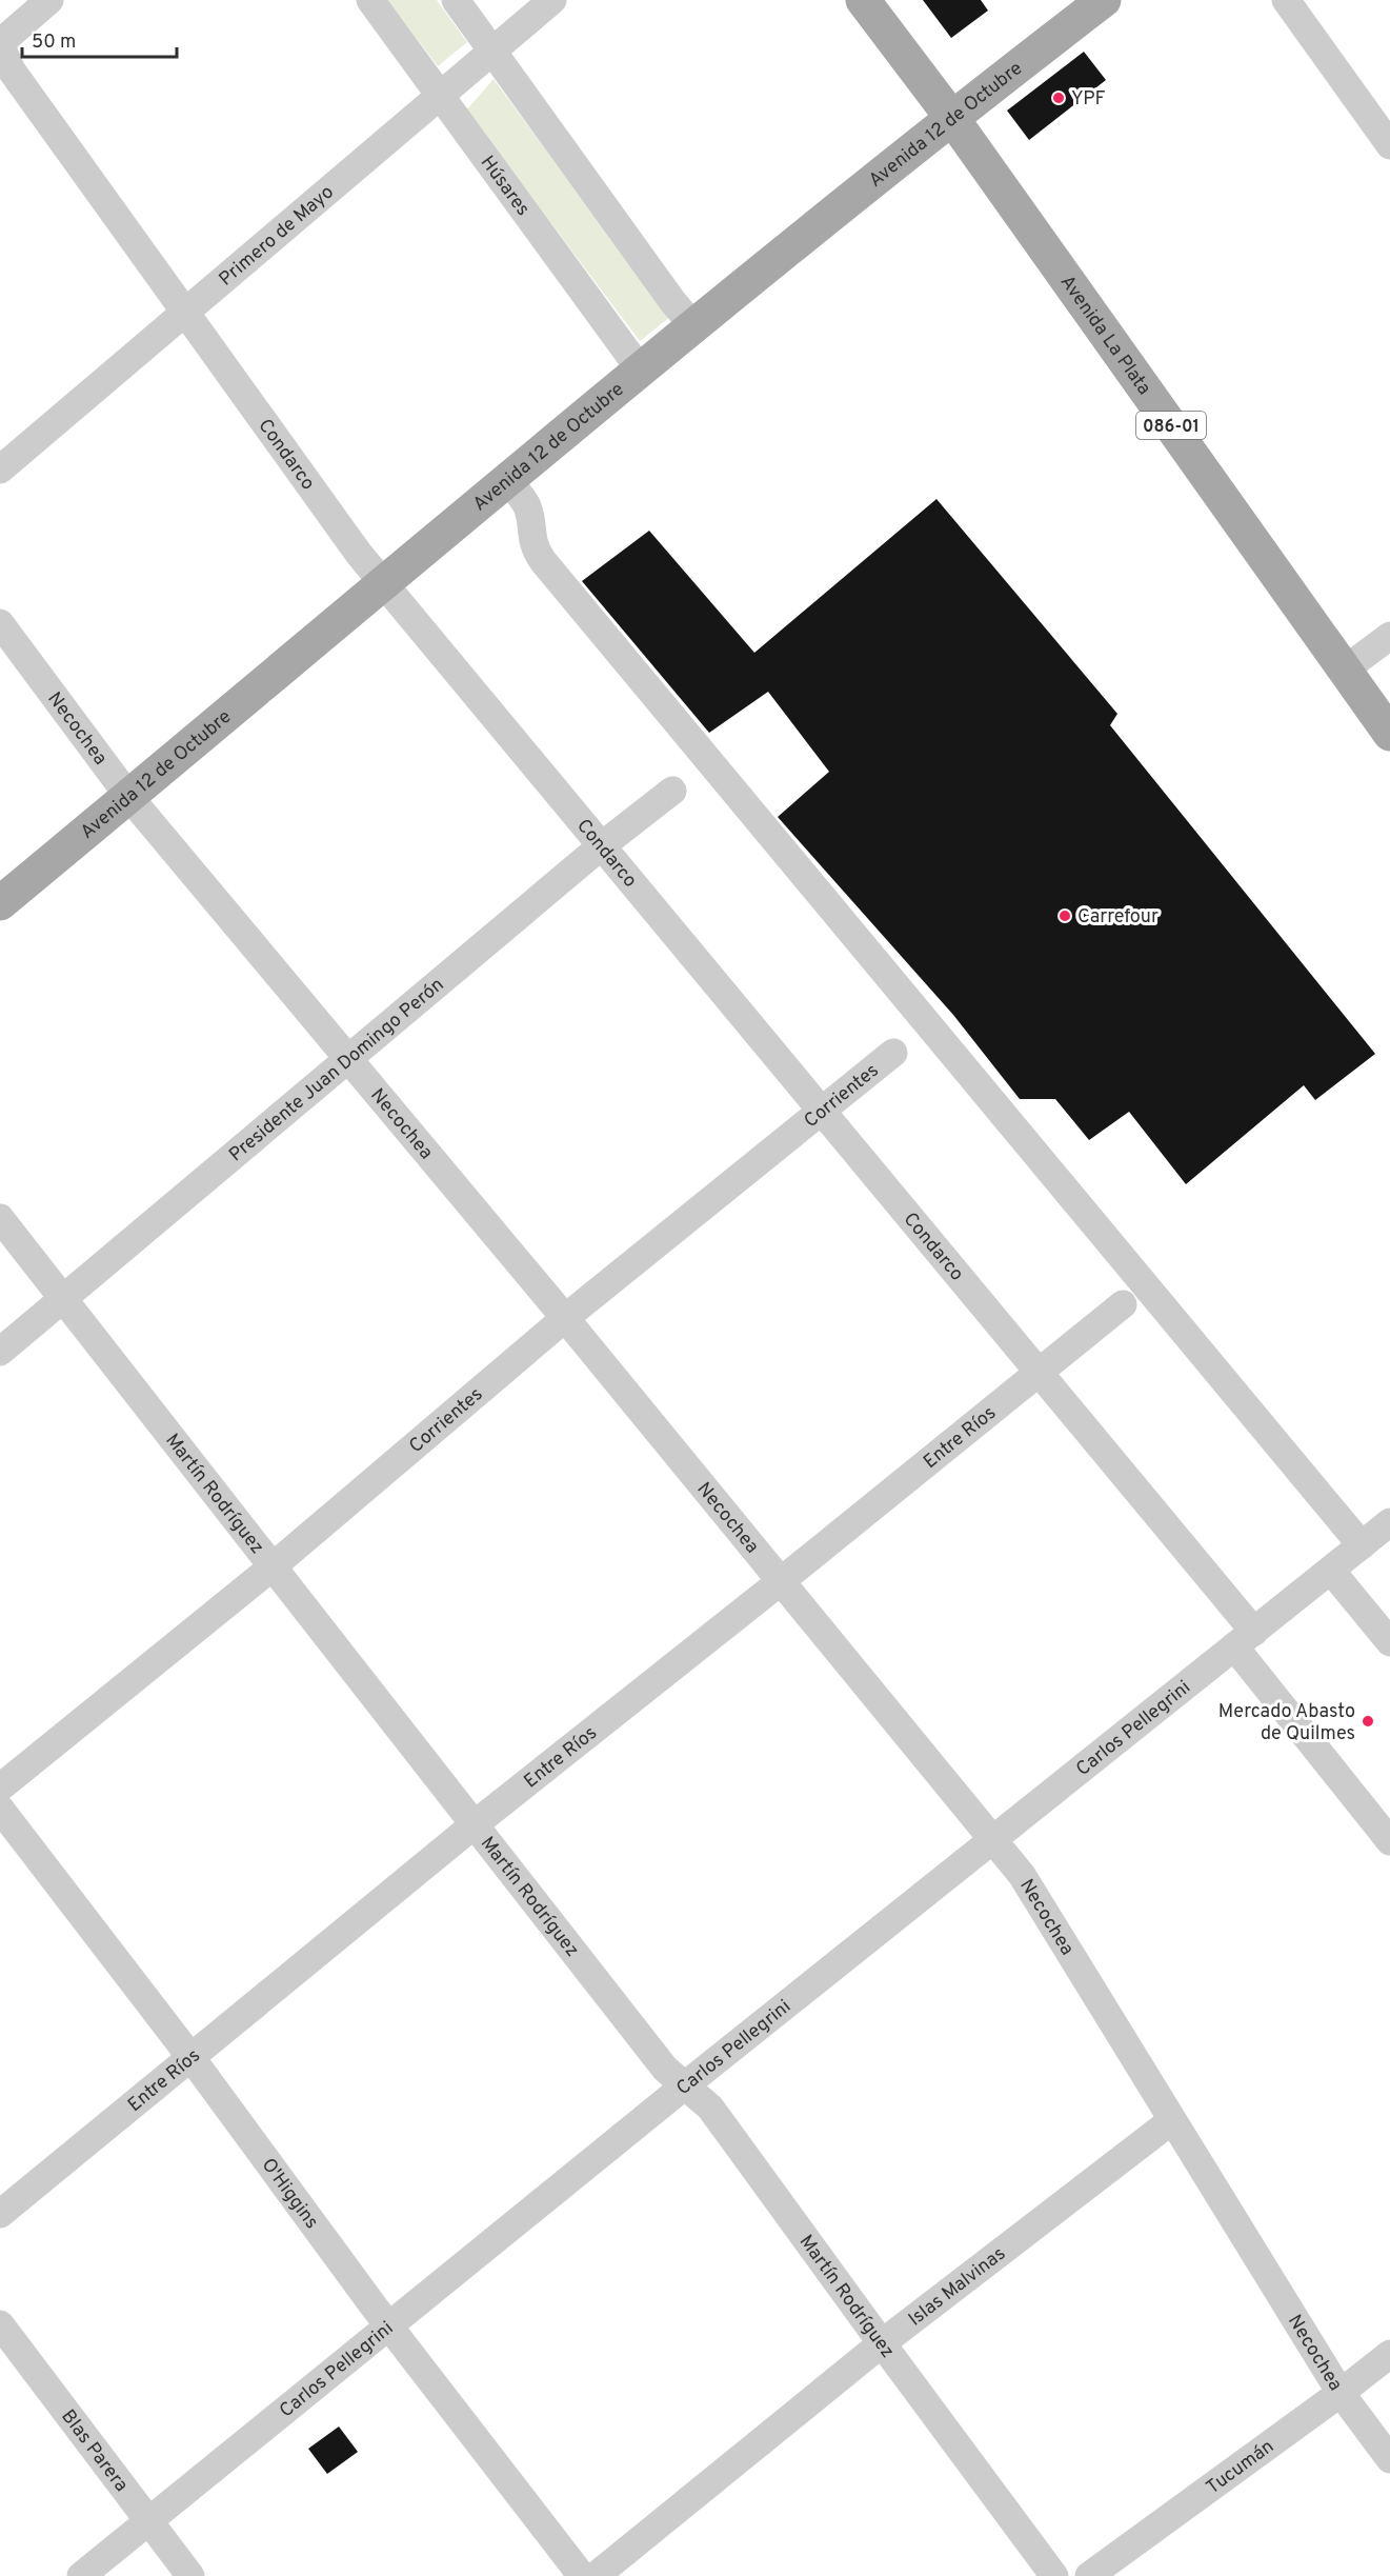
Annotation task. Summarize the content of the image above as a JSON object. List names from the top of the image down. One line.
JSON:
{"streets":{"main road":["Avenida 12 de Octubre","Avenida La Plata","086-01"],"street":["Húsares","Primero de Mayo","Condarco","Necochea","Presidente Juan Domingo Perón","Corrientes","Entre Ríos","Martín Rodríguez","Carlos Pellegrini","O'Higgins","Islas Malvinas","Blas Parera","Tucumán"]},"crossings":[["Avenida 12 de Octubre","Húsares"],["Avenida 12 de Octubre","Avenida La Plata"],["Avenida 12 de Octubre","Condarco"],["Avenida 12 de Octubre","Necochea"],["Húsares","Primero de Mayo"],["Primero de Mayo","Condarco"],["Condarco","Presidente Juan Domingo Perón"],["Condarco","Corrientes"],["Condarco","Entre Ríos"],["Condarco","Carlos Pellegrini"],["Necochea","Presidente Juan Domingo Perón"],["Necochea","Corrientes"],["Necochea","Entre Ríos"],["Necochea","Carlos Pellegrini"],["Necochea","Islas Malvinas"],["Necochea","Tucumán"],["Presidente Juan Domingo Perón","Martín Rodríguez"],["Corrientes","Martín Rodríguez"],["Entre Ríos","Martín Rodríguez"],["Entre Ríos","O'Higgins"],["Martín Rodríguez","Carlos Pellegrini"],["Martín Rodríguez","Islas Malvinas"],["Carlos Pellegrini","O'Higgins"],["Carlos Pellegrini","Blas Parera"]],"places":["YPF","Carrefour","Mercado Abasto de Quilmes"],"scale_bar":"50 m"}
